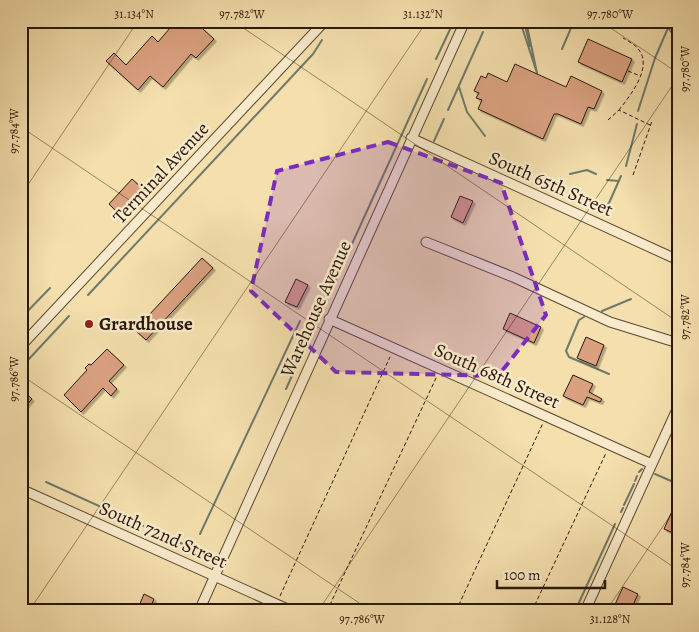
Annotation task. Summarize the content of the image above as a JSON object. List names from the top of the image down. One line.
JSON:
{"streets":{"street":["Terminal Avenue","South 65th Street","Warehouse Avenue","South 68th Street","South 72nd Street"]},"crossings":[["South 65th Street","Warehouse Avenue"],["Warehouse Avenue","South 68th Street"],["Warehouse Avenue","South 72nd Street"]],"places":["Grardhouse"],"scale_bar":"100 m","coordinates":["31.134°N","97.782°W","31.132°N","97.780°W","97.784°W","97.786°W","31.128°N"]}
